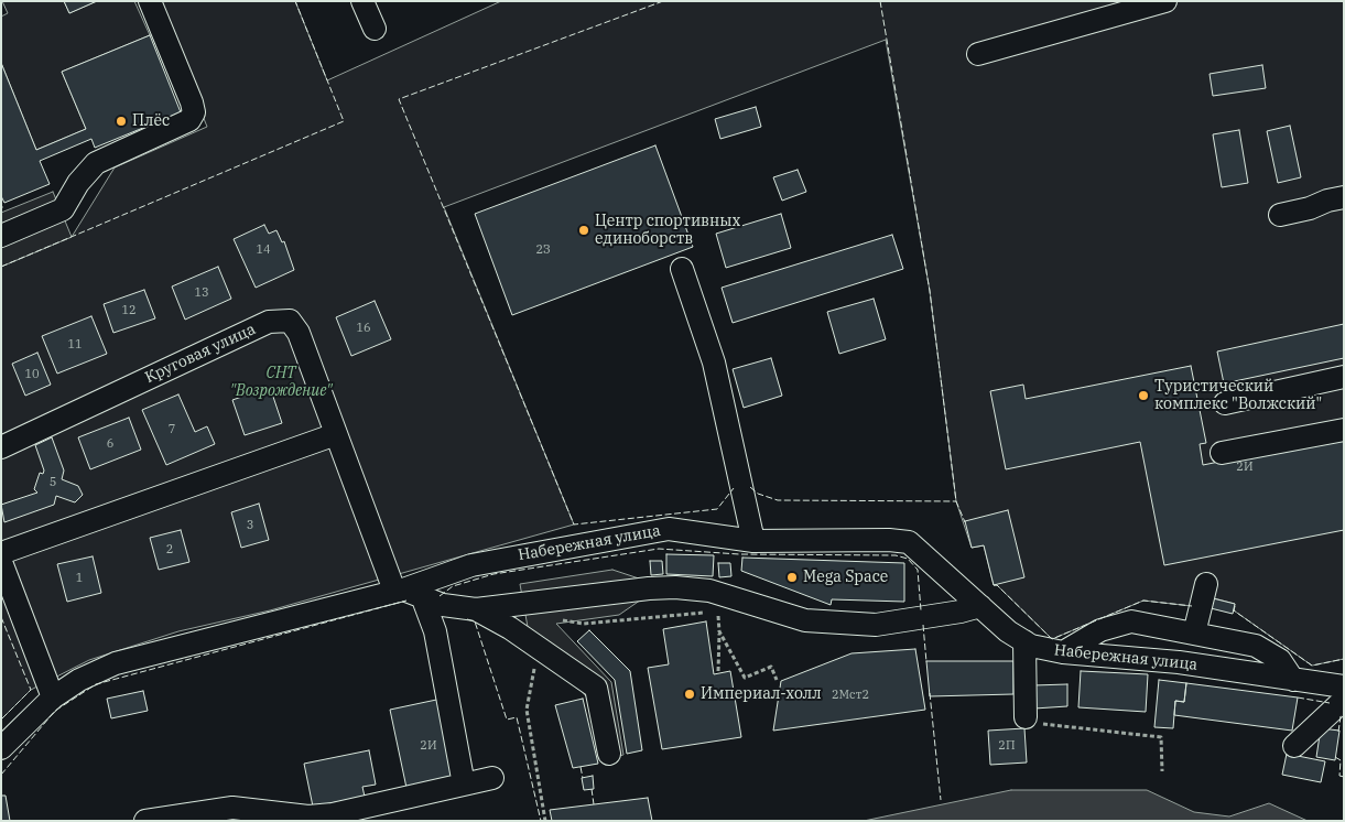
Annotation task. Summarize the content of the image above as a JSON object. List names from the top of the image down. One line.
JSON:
{"streets":{"street":["Круговая улица","Набережная улица"]},"crossings":[["Круговая улица","Набережная улица"]],"parks":["СНТ \"Возрождение\""],"places":["Плёс","Центр спортивных единоборств","Туристический комплекс \"Волжский\"","Mega Space","Империал-холл"],"house_numbers":["14","2З","13","12","16","11","10","7","6","2И","5","3","2","1","2Мст2","2И","2П"]}
